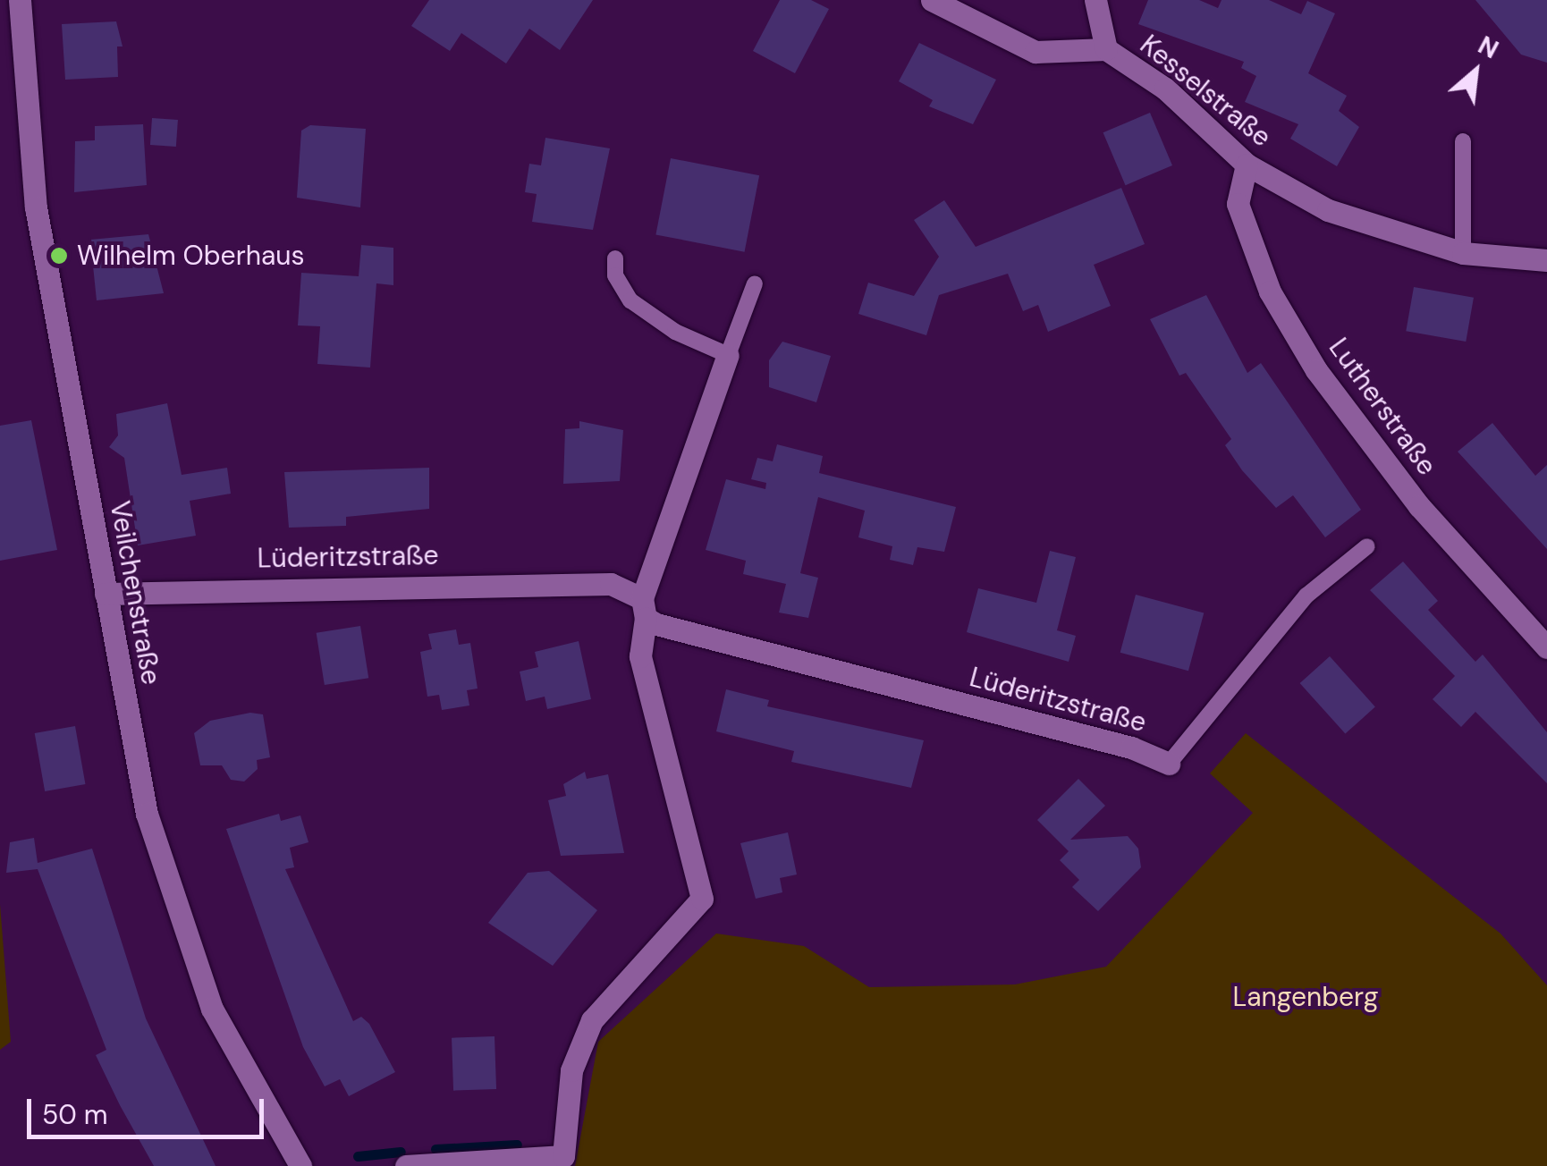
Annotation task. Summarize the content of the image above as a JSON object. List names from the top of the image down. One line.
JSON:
{"streets":{"street":["Kesselstraße","Lutherstraße","Lüderitzstraße","Veilchenstraße"]},"crossings":[["Kesselstraße","Lutherstraße"],["Lüderitzstraße","Veilchenstraße"]],"parks":["Langenberg"],"places":["Wilhelm Oberhaus"],"scale_bar":"50 m","north":"top right"}
